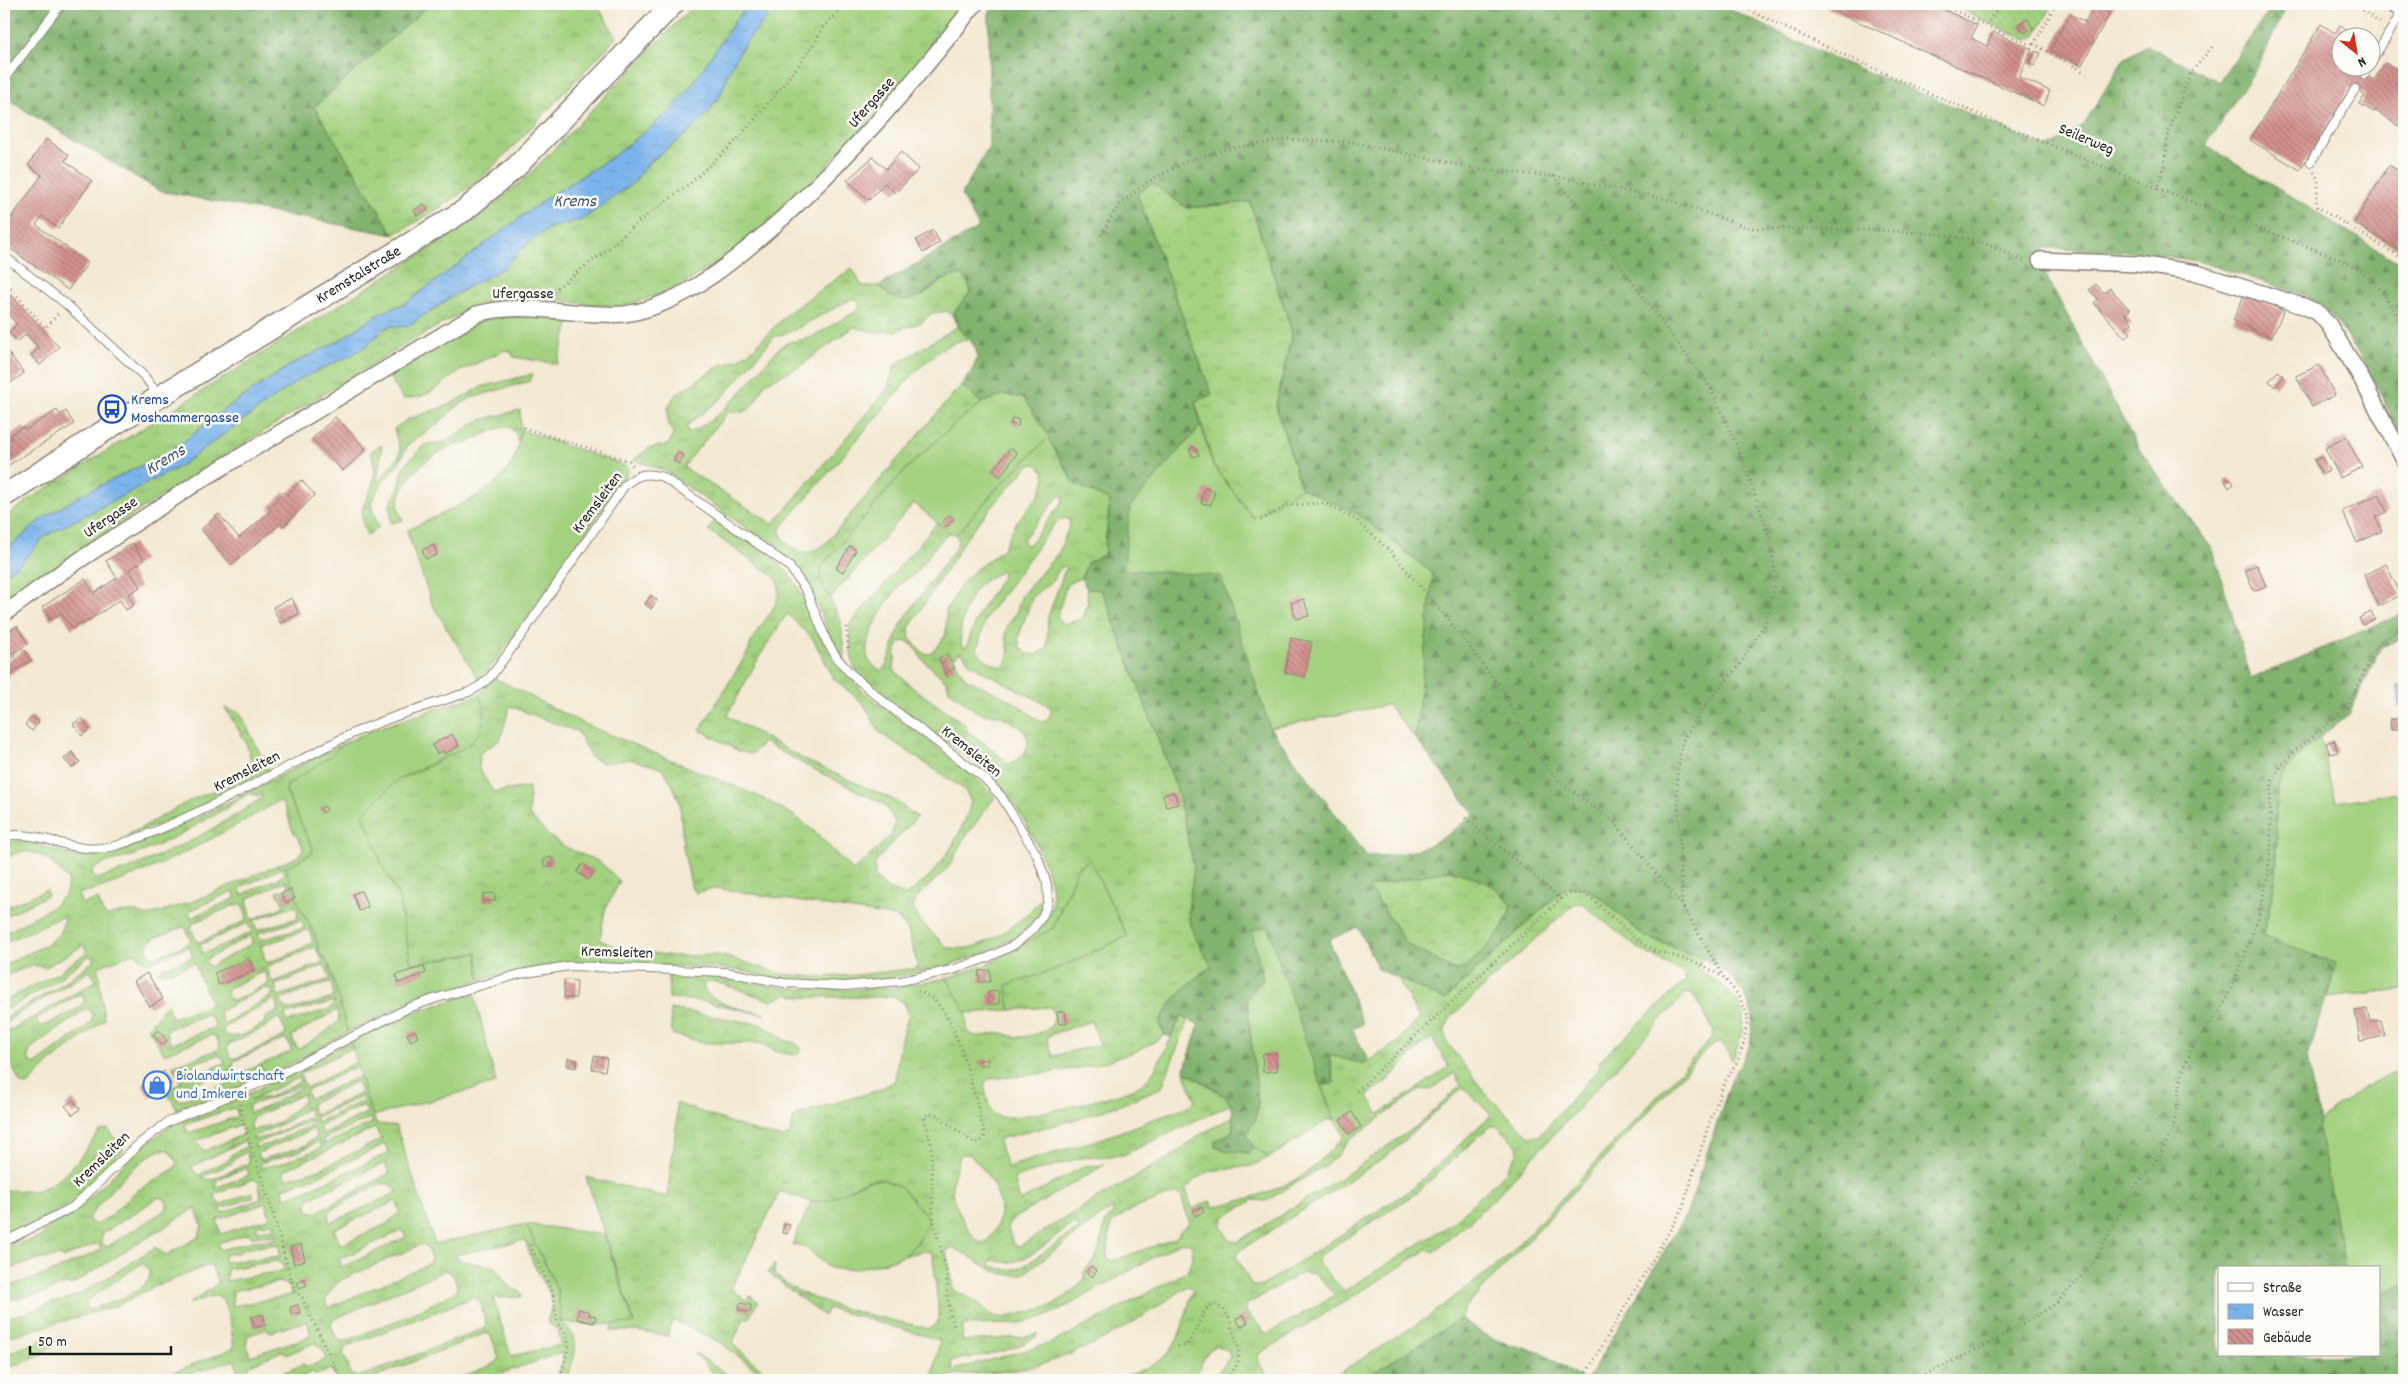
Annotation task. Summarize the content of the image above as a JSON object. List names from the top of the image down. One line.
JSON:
{"streets":{"main road":["Kremstalstraße"],"street":["Ufergasse"],"lane":["Kremsleiten"],"path":["Seilerweg"]},"water":["Krems"],"places":{"bus stop":["Krems Moshammergasse"],"shop":["Biolandwirtschaft und Imkerei"]},"legend":["Straße","Wasser","Gebäude"],"scale_bar":"50 m","north":"bottom right"}
